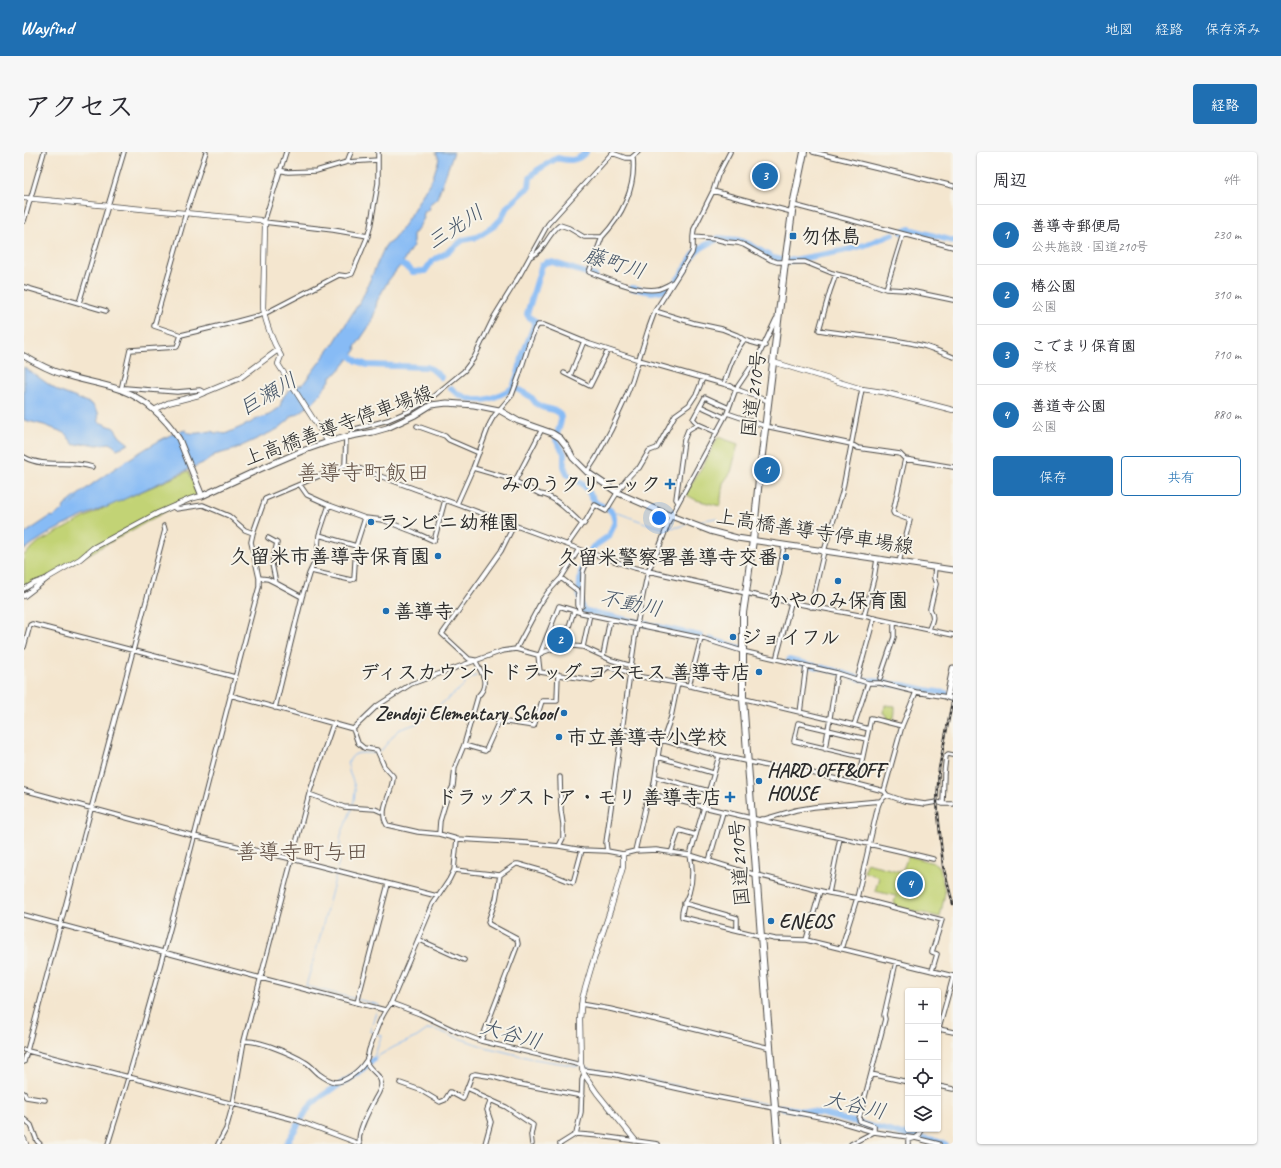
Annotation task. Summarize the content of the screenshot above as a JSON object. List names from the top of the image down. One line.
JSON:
{"streets":{"highway":["国道210号"],"main road":["上高橋善導寺停車場線"]},"crossings":[["国道210号","上高橋善導寺停車場線"]],"districts":["善導寺町飯田","善導寺町与田"],"water":["三光川","藤町川","巨瀬川","不動川","大谷川"],"places":{"transit":["勿体島"],"health":["みのうクリニック","ドラッグストア・モリ 善導寺店"],"other":["ランビニ幼稚園","久留米市善導寺保育園","久留米警察署善導寺交番","かやのみ保育園","善導寺","ジョイフル","ディスカウント ドラッグ コスモス 善導寺店","Zendoji Elementary School","市立善導寺小学校","HARD OFF&OFF HOUSE","ENEOS"]},"page":{"header":"Wayfind","nav":["地図","経路","保存済み"],"title":"アクセス","buttons":["経路",["保存","共有"]],"heading":["周辺","4件"],"pins":["3","1","2","4"],"list":[{"mark":"1","name":"善導寺郵便局","note":"公共施設 · 国道210号","value":"230 m"},{"mark":"2","name":"椿公園","note":"公園","value":"310 m"},{"mark":"3","name":"こでまり保育園","note":"学校","value":"710 m"},{"mark":"4","name":"善道寺公園","note":"公園","value":"880 m"}],"map_buttons":["+","−"]}}
